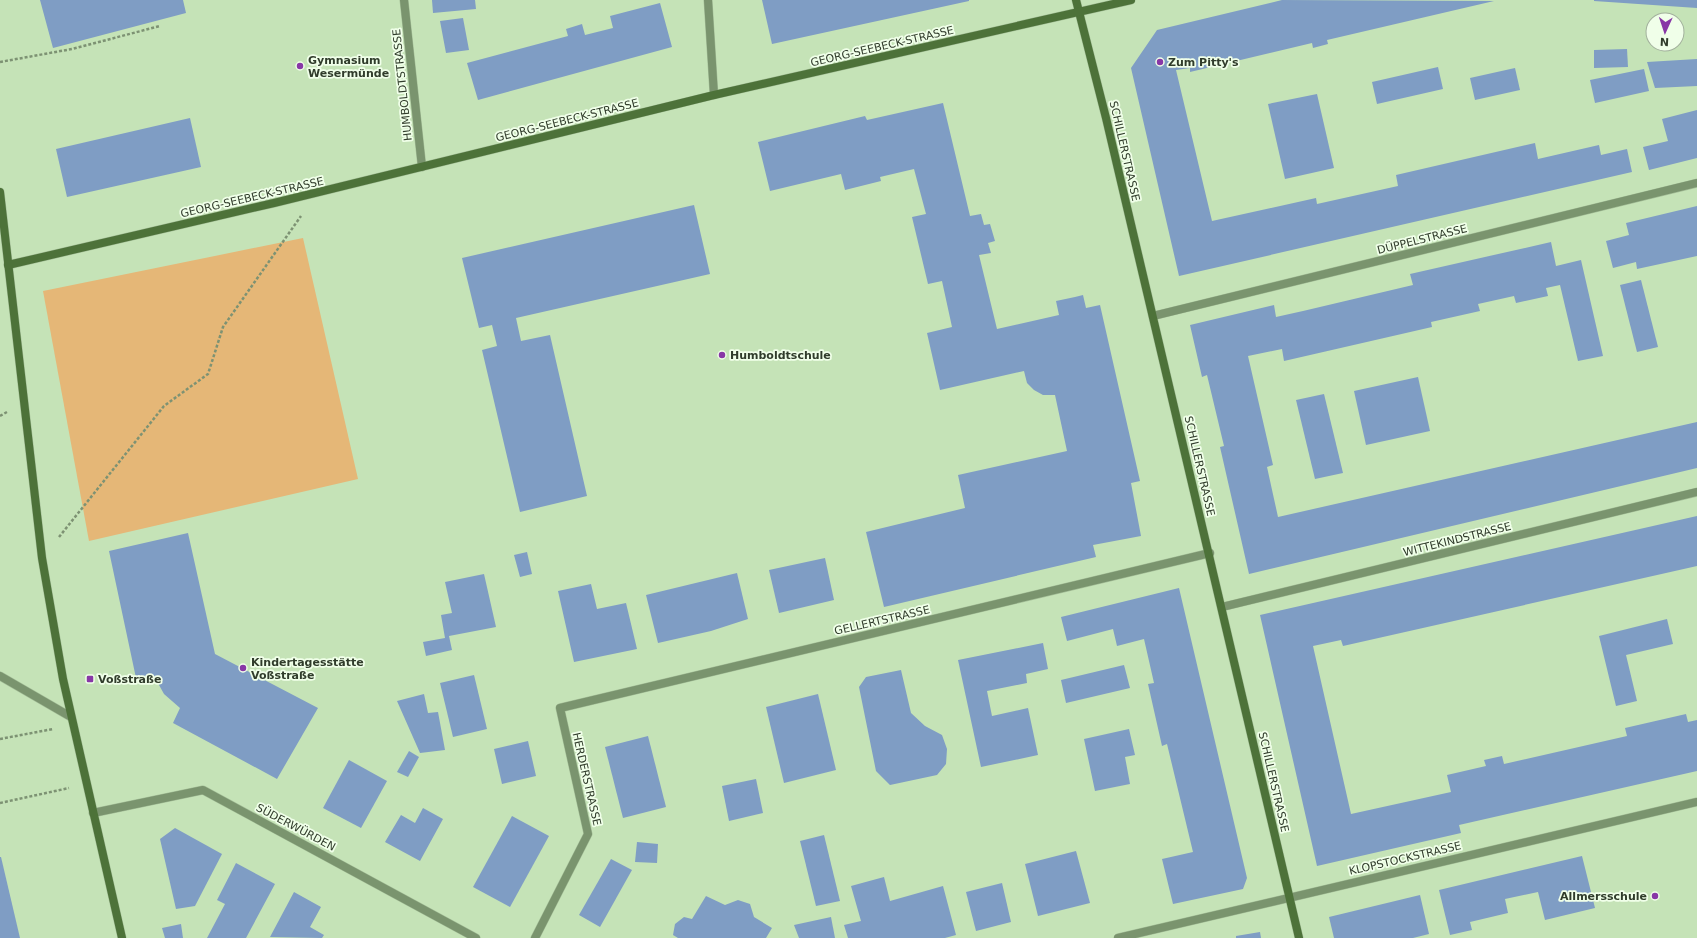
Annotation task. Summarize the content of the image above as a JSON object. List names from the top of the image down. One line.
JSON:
{"streets":{"street":["GEORG-SEEBECK-STRASSE","HUMBOLDTSTRASSE","SCHILLERSTRASSE","DÜPPELSTRASSE","WITTEKINDSTRASSE","GELLERTSTRASSE","HERDERSTRASSE","SÜDERWÜRDEN","KLOPSTOCKSTRASSE"]},"crossings":[["GEORG-SEEBECK-STRASSE","HUMBOLDTSTRASSE"],["GEORG-SEEBECK-STRASSE","SCHILLERSTRASSE"],["SCHILLERSTRASSE","DÜPPELSTRASSE"],["SCHILLERSTRASSE","WITTEKINDSTRASSE"],["SCHILLERSTRASSE","GELLERTSTRASSE"],["SCHILLERSTRASSE","KLOPSTOCKSTRASSE"],["GELLERTSTRASSE","HERDERSTRASSE"]],"places":{"other":["Zum Pitty's","Gymnasium Wesermünde","Humboldtschule","Kindertagesstätte Voßstraße","Allmersschule"],"transit":["Voßstraße"]},"north":"bottom"}
